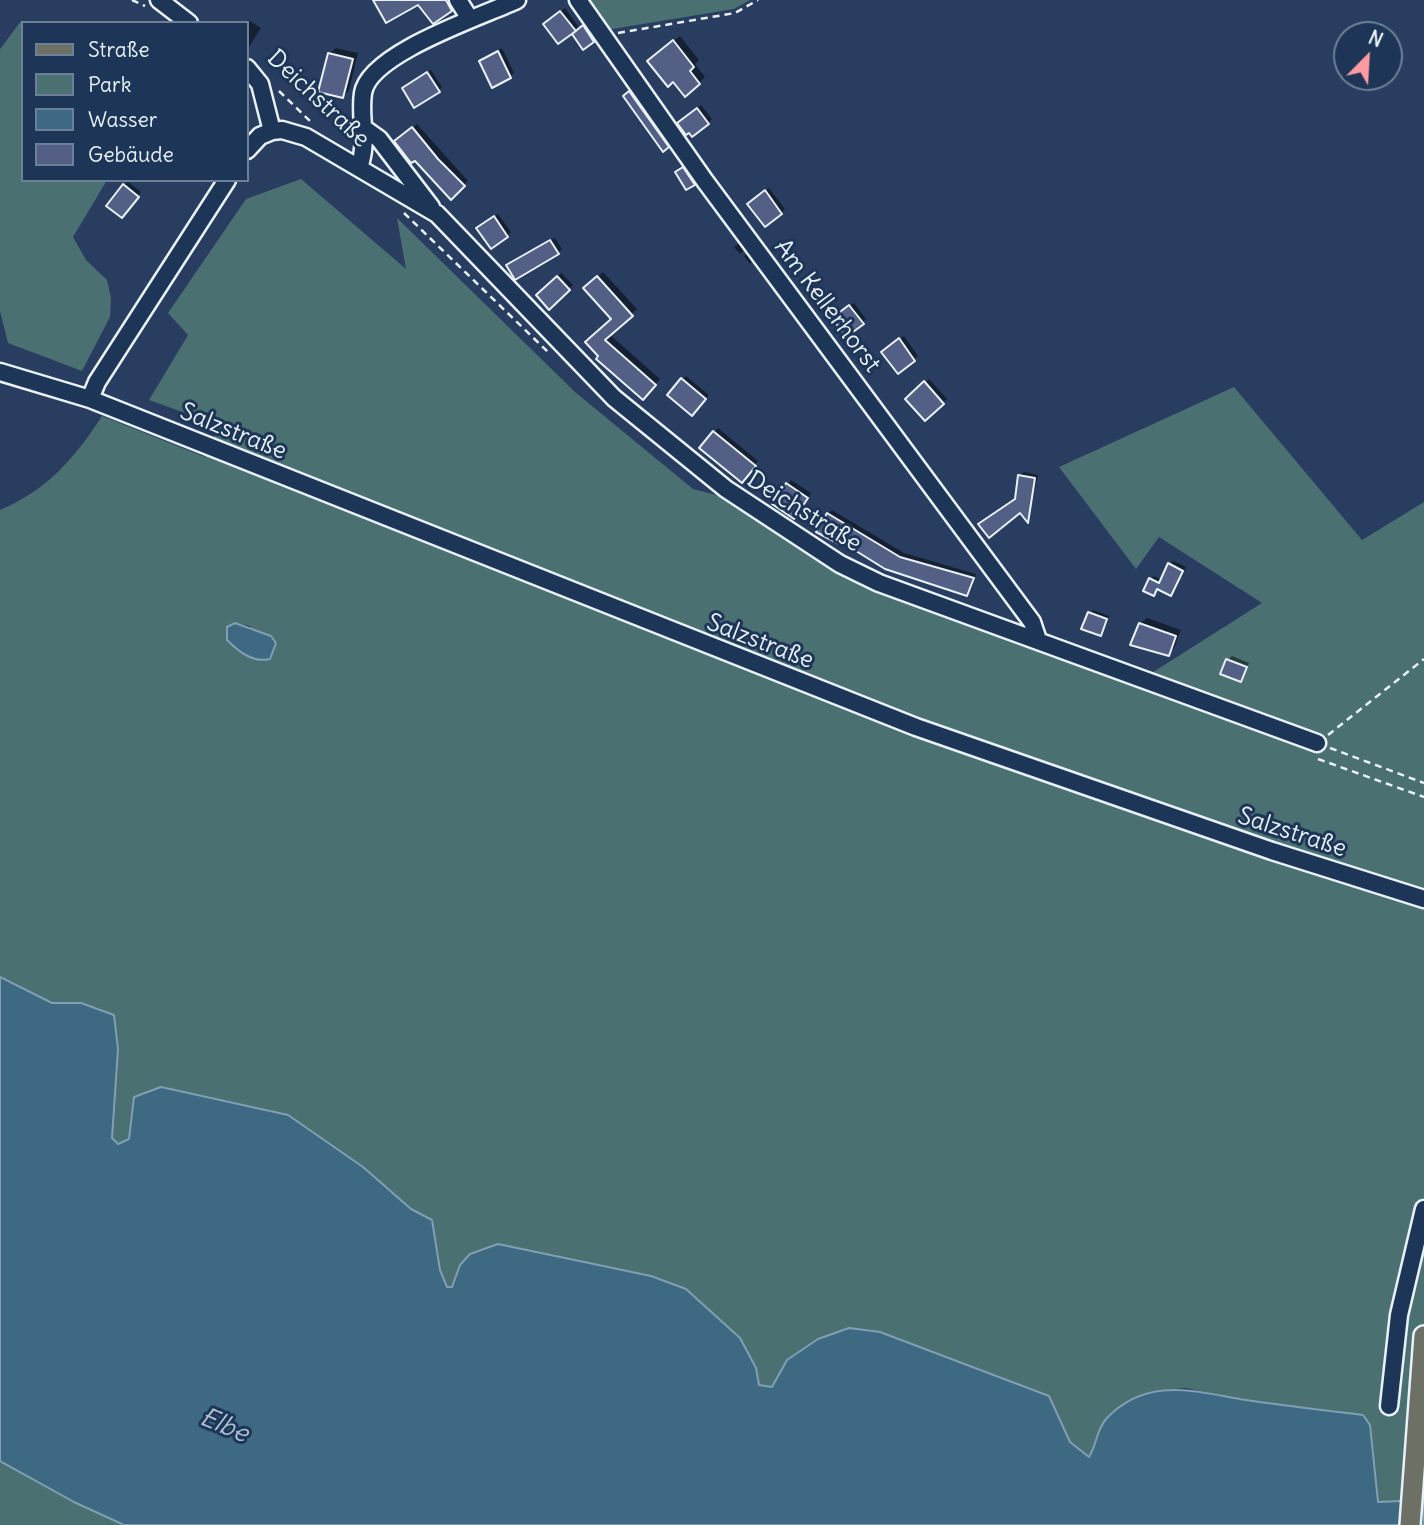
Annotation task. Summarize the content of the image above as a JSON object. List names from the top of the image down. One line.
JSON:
{"streets":{"street":["Deichstraße","Am Kellerhorst","Salzstraße"]},"crossings":[["Deichstraße","Am Kellerhorst"]],"water":["Elbe"],"legend":["Straße","Park","Wasser","Gebäude"],"north":"top right"}
